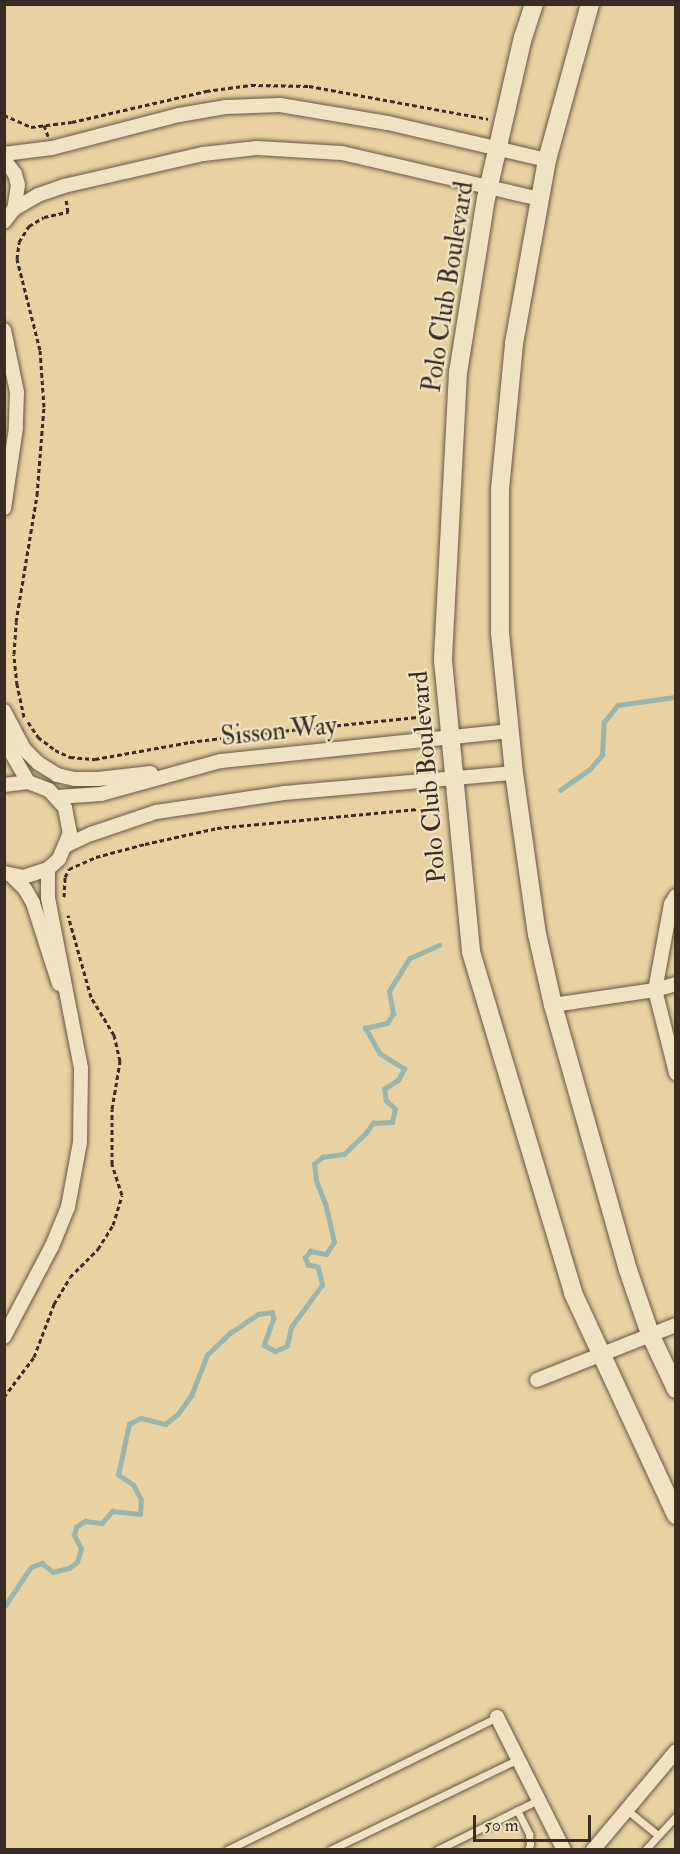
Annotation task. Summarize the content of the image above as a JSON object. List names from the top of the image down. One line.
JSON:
{"streets":{"street":["Polo Club Boulevard","Sisson Way"]},"crossings":[["Polo Club Boulevard","Sisson Way"]],"scale_bar":"50 m"}
